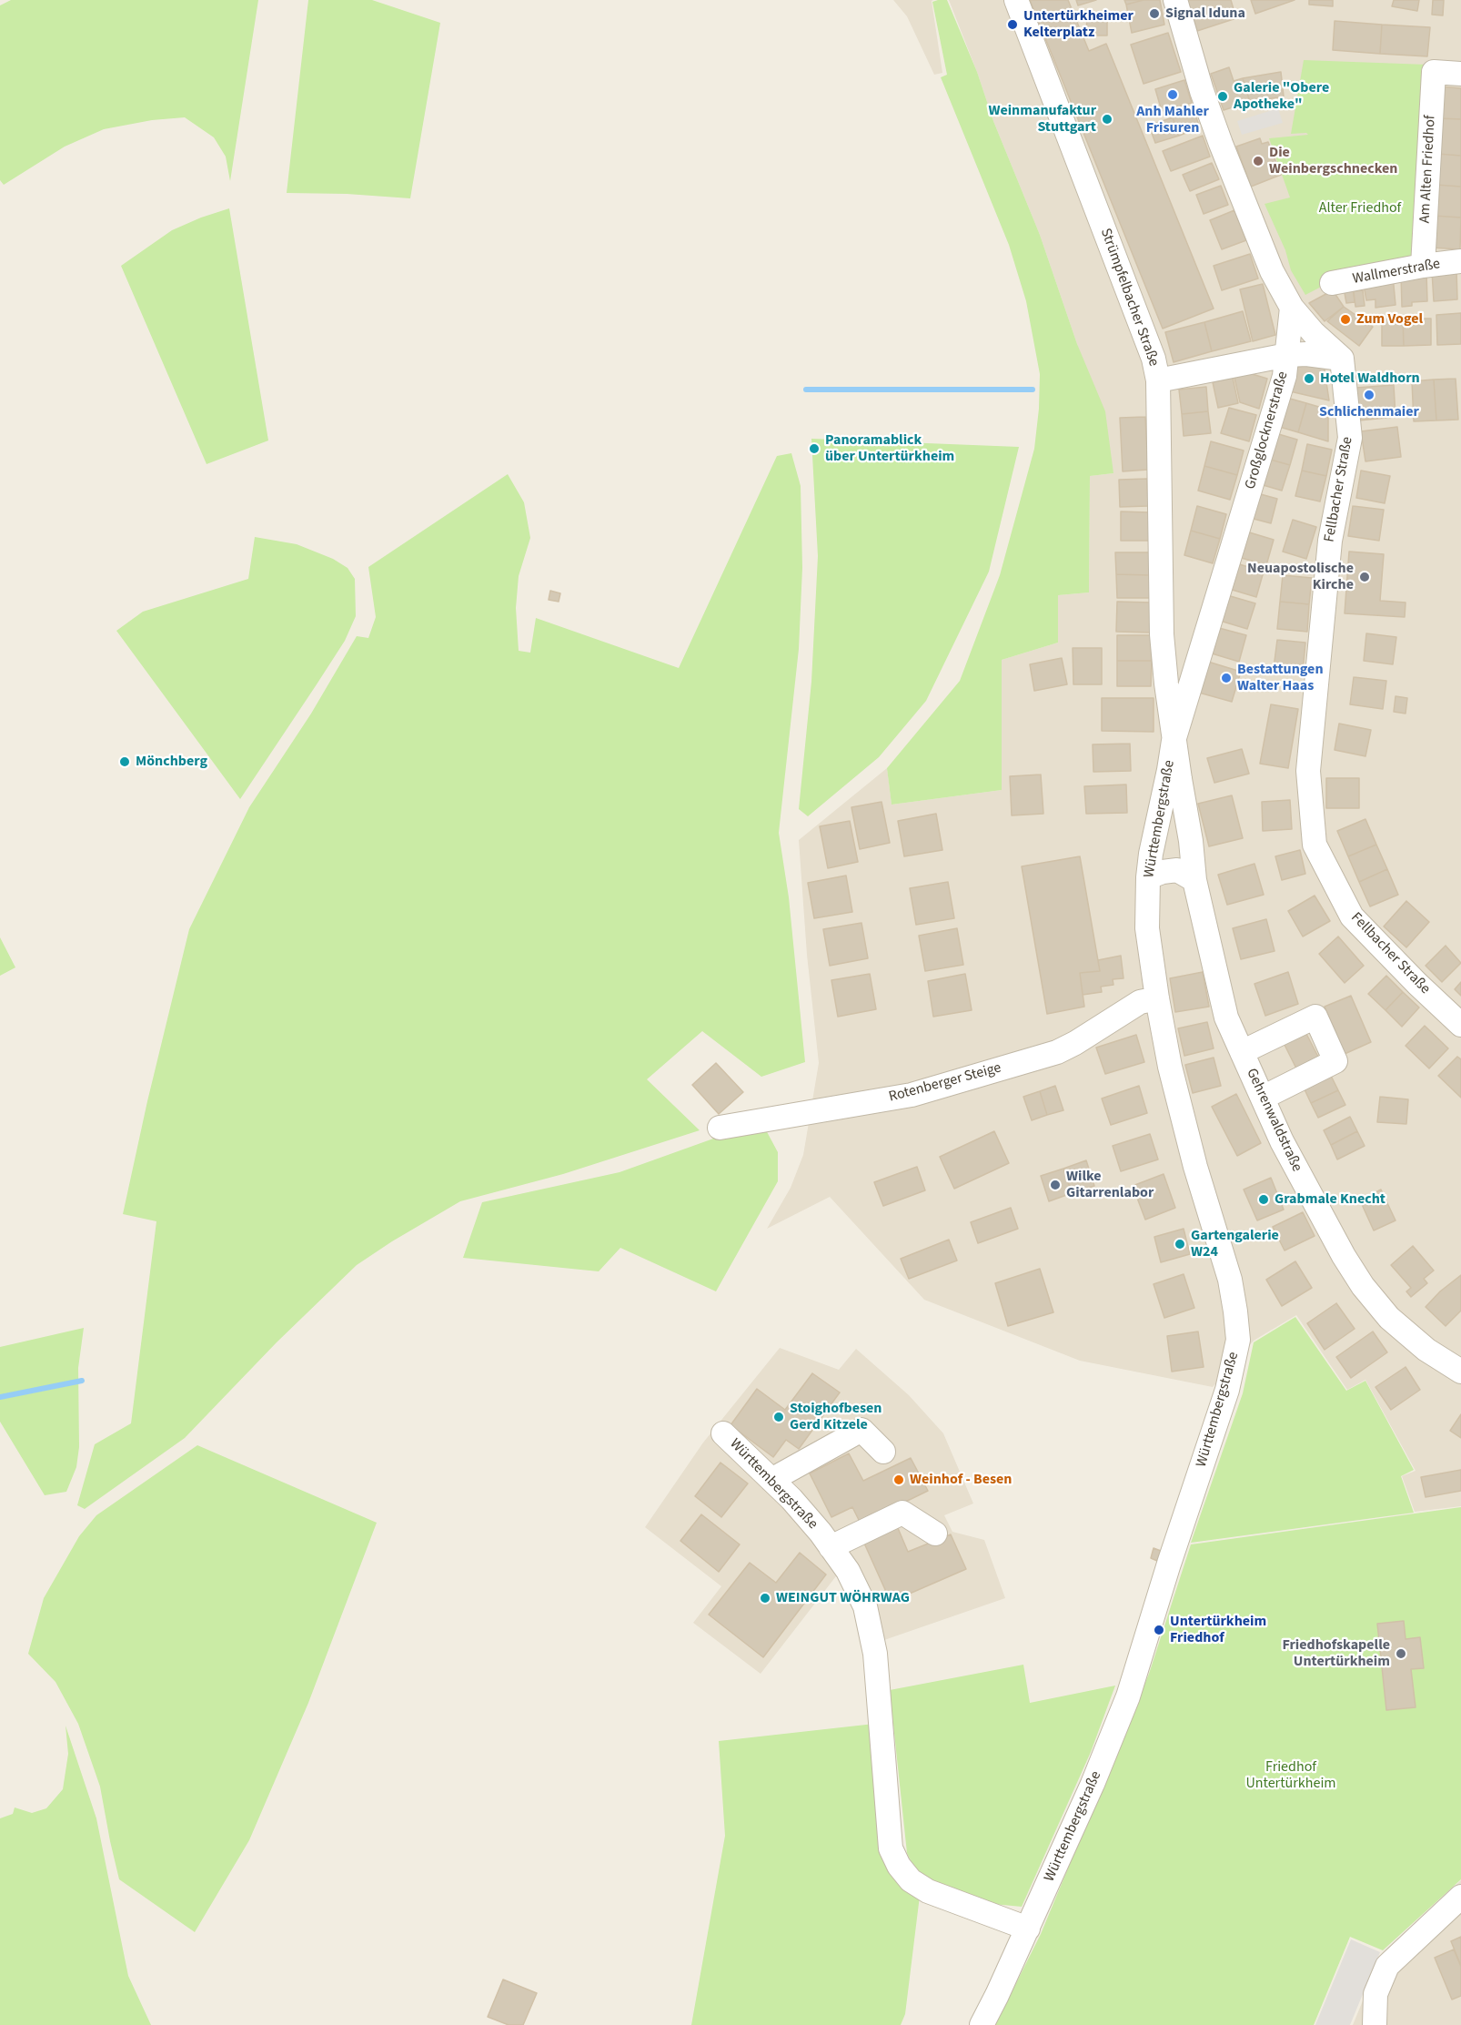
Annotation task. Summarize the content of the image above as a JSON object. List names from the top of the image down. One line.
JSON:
{"streets":{"street":["Am Alten Friedhof","Wallmerstraße","Strümpfelbacher Straße","Großglocknerstraße","Fellbacher Straße","Württembergstraße","Rotenberger Steige","Gehrenwaldstraße"]},"crossings":[["Am Alten Friedhof","Wallmerstraße"],["Strümpfelbacher Straße","Großglocknerstraße"],["Strümpfelbacher Straße","Württembergstraße"],["Strümpfelbacher Straße","Gehrenwaldstraße"],["Großglocknerstraße","Württembergstraße"],["Großglocknerstraße","Gehrenwaldstraße"],["Württembergstraße","Rotenberger Steige"],["Württembergstraße","Gehrenwaldstraße"]],"parks":["Alter Friedhof","Friedhof Untertürkheim"],"places":["Signal Iduna","Untertürkheimer Kelterplatz","Anh Mahler Frisuren","Galerie \"Obere Apotheke\"","Weinmanufaktur Stuttgart","Die Weinbergschnecken","Zum Vogel","Hotel Waldhorn","Schlichenmaier","Panoramablick über Untertürkheim","Neuapostolische Kirche","Bestattungen Walter Haas","Mönchberg","Wilke Gitarrenlabor","Grabmale Knecht","Gartengalerie W24","Stoighofbesen Gerd Kitzele","Weinhof - Besen","WEINGUT WÖHRWAG","Untertürkheim Friedhof","Friedhofskapelle Untertürkheim"]}
